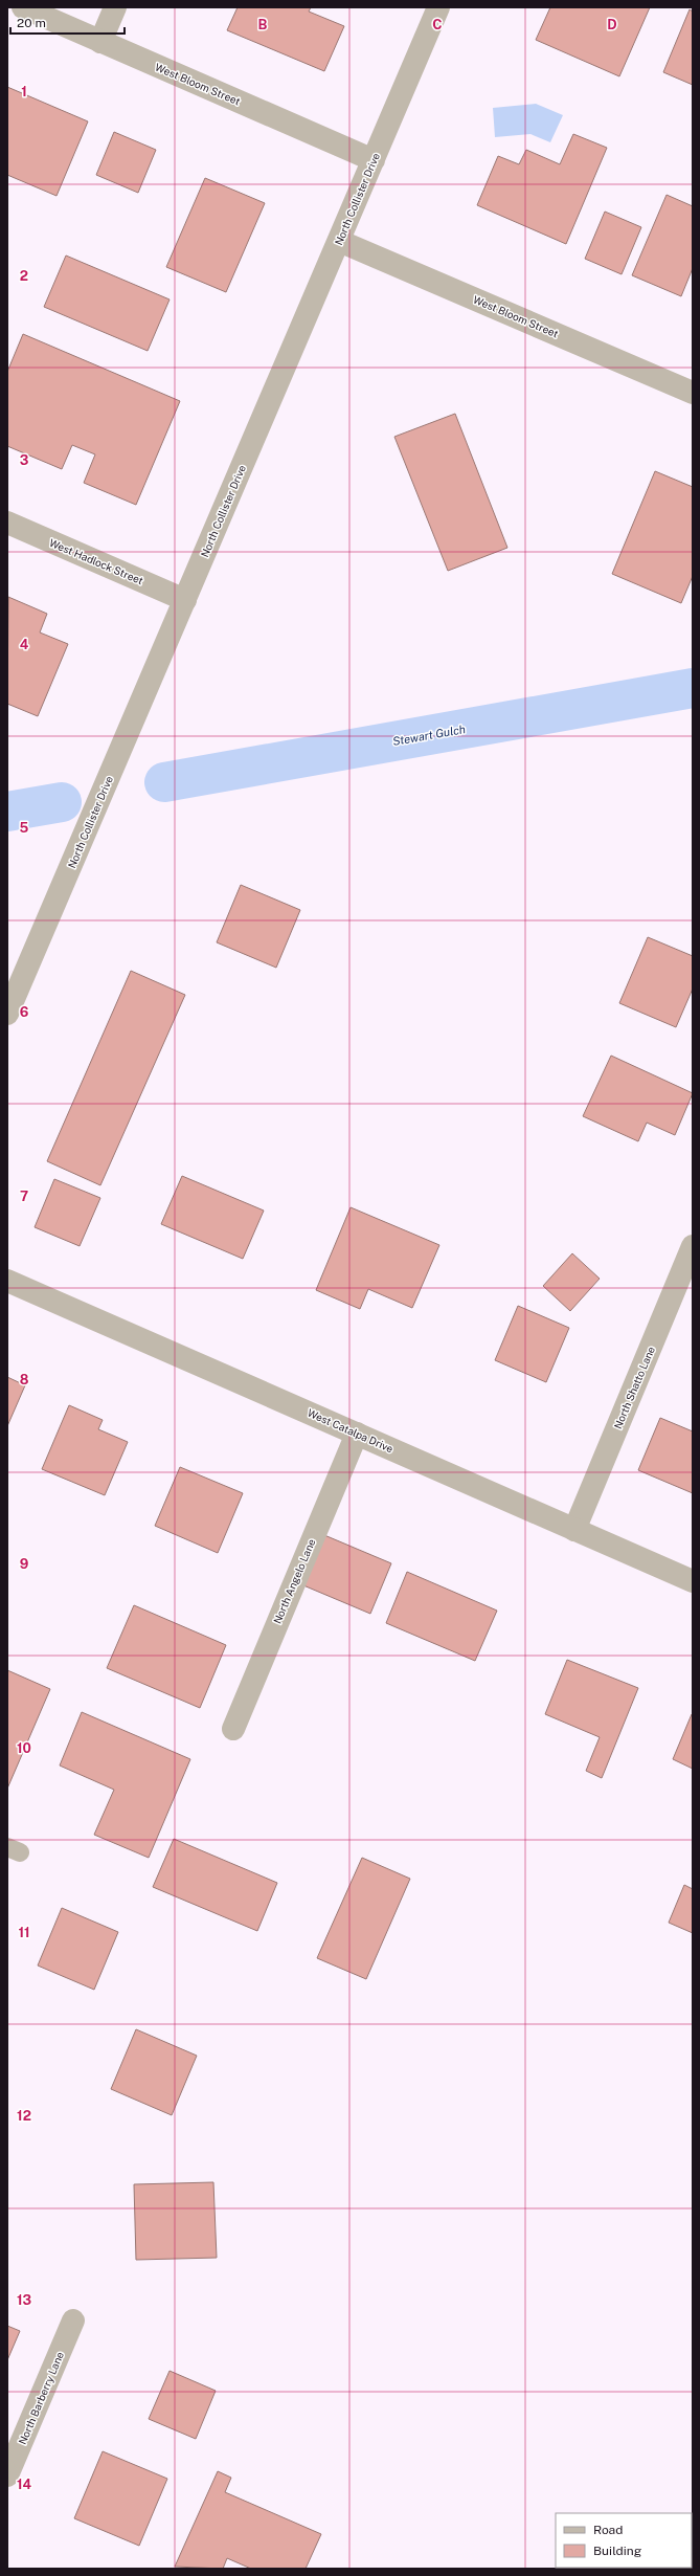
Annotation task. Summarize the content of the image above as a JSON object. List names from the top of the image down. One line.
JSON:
{"streets":{"street":["West Bloom Street","North Collister Drive","West Hadlock Street","North Shatto Lane","West Catalpa Drive","North Angelo Lane","North Barberry Lane"]},"crossings":[["West Bloom Street","North Collister Drive"],["North Collister Drive","West Hadlock Street"],["North Shatto Lane","West Catalpa Drive"],["West Catalpa Drive","North Angelo Lane"]],"water":["Stewart Gulch"],"legend":["Road","Building"],"scale_bar":"20 m","grid":{"columns":["B","C","D"],"rows":["1","2","3","4","5","6","7","8","9","10","11","12","13","14"]}}
